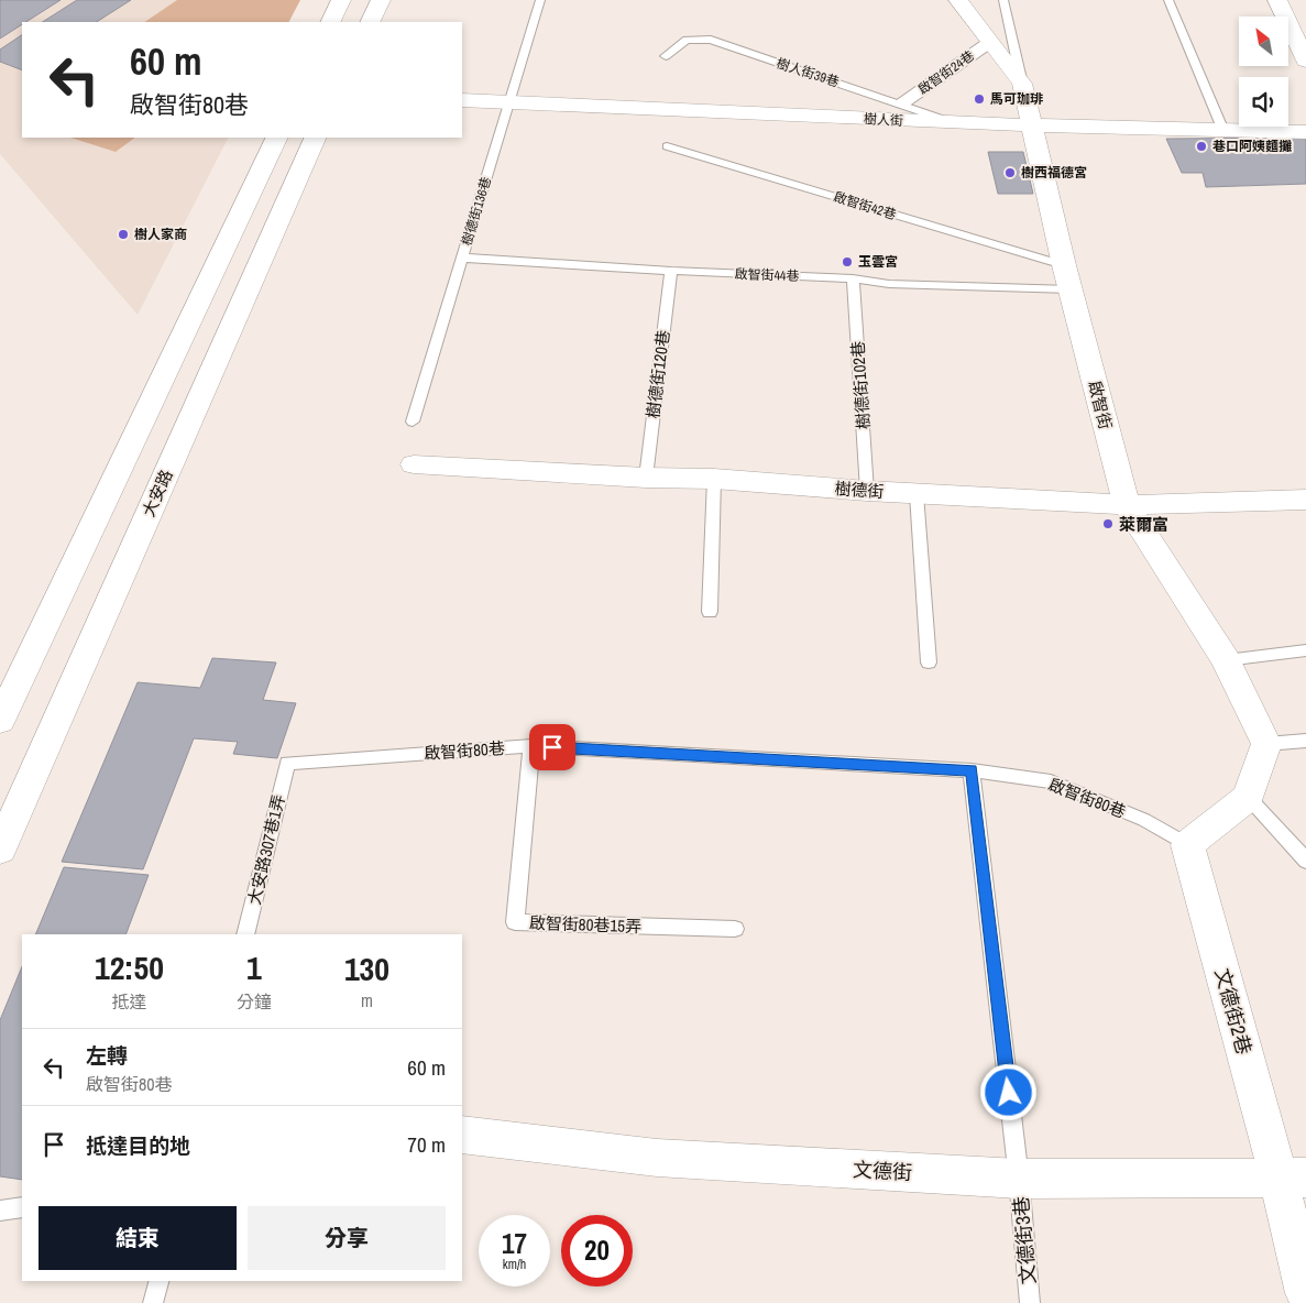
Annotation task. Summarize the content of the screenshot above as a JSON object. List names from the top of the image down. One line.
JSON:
{"streets":{"street":["啟智街24巷","樹人街","啟智街","樹德街","大安路","文德街2巷","文德街"],"lane":["樹人街39巷","啟智街42巷","樹德街136巷","啟智街44巷","樹德街120巷","樹德街102巷","啟智街80巷","大安路307巷1弄","啟智街80巷15弄","文德街3巷"]},"crossings":[["樹人街39巷","啟智街24巷"],["樹人街39巷","樹人街"],["啟智街24巷","啟智街"],["樹人街","樹德街136巷"],["樹人街","啟智街"],["啟智街42巷","啟智街44巷"],["啟智街42巷","啟智街"],["樹德街136巷","啟智街44巷"],["啟智街44巷","樹德街120巷"],["啟智街44巷","樹德街102巷"],["啟智街44巷","啟智街"],["樹德街120巷","樹德街"],["樹德街102巷","樹德街"],["啟智街","樹德街"],["啟智街80巷","大安路307巷1弄"],["啟智街80巷","啟智街80巷15弄"],["啟智街80巷","文德街2巷"],["啟智街80巷","文德街3巷"],["文德街2巷","文德街"],["文德街","文德街3巷"]],"places":["馬可珈琲","巷口阿姨麵攤","樹西福德宮","樹人家商","玉雲宮","萊爾富"],"north":"top left","page":{"turn":["60 m","啟智街80巷"],"eta":["12:50","抵達","1","分鐘","130","m"],"list":[{"name":"左轉","note":"啟智街80巷","value":"60 m"},{"name":"抵達目的地","value":"70 m"}],"buttons":["結束","分享"],"speed":"17 km/h","limit":"20"}}
